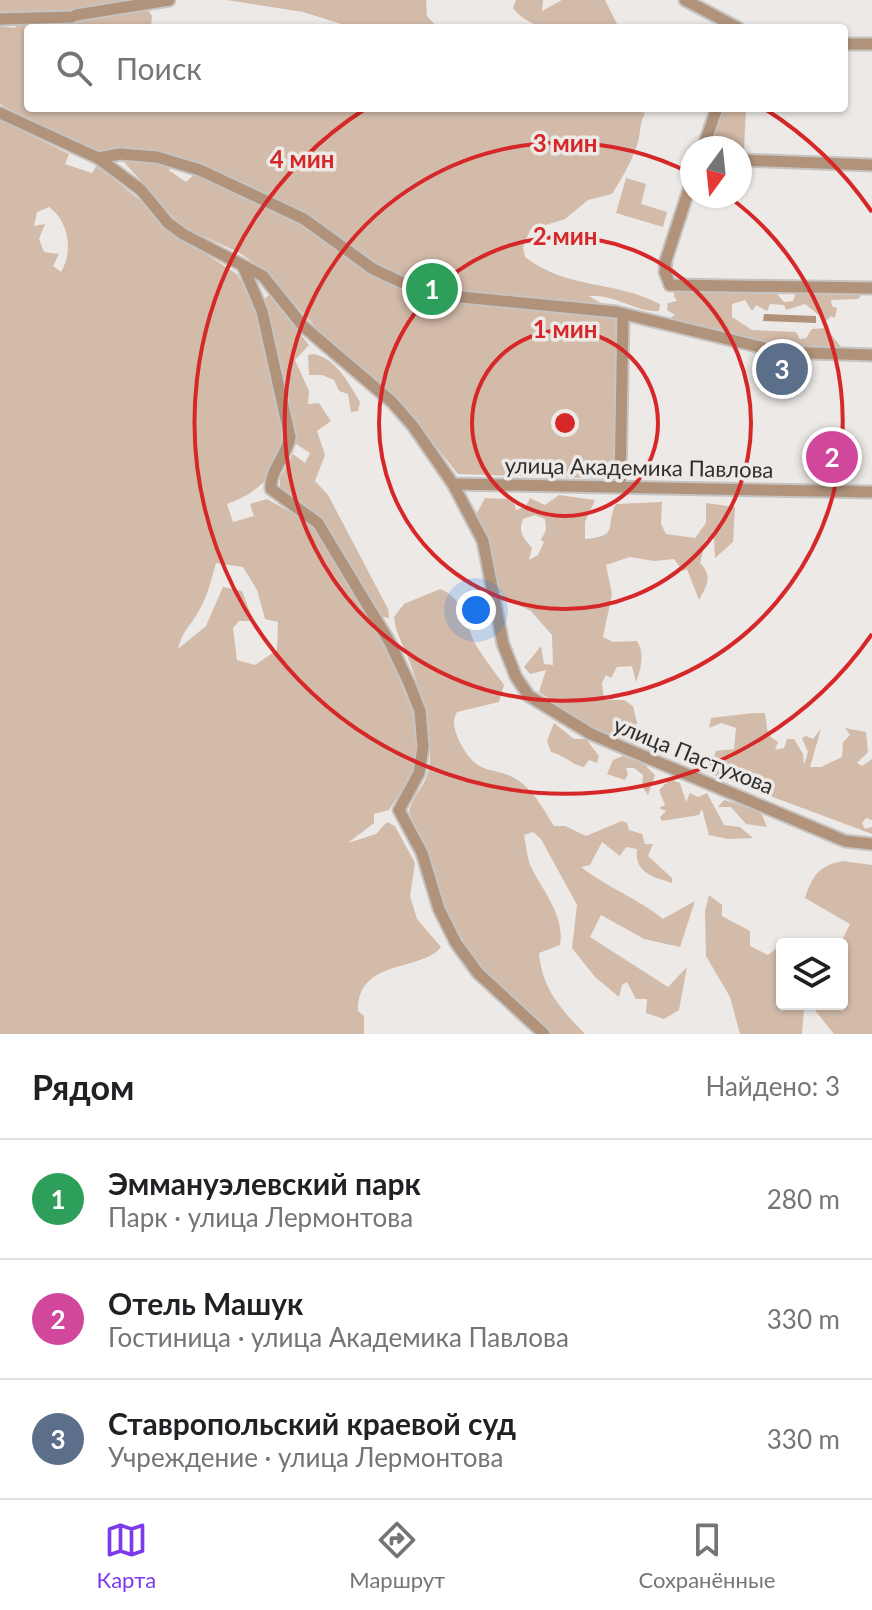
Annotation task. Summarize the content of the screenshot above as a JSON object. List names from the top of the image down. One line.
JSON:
{"streets":{"street":["улица Академика Павлова","улица Пастухова"]},"crossings":[["улица Академика Павлова","улица Пастухова"]],"north":"bottom","page":{"search":"Поиск","pins":["1","3","2"],"heading":["Рядом","Найдено: 3"],"list":[{"mark":"1","name":"Эммануэлевский парк","note":"Парк · улица Лермонтова","value":"280 m"},{"mark":"2","name":"Отель Машук","note":"Гостиница · улица Академика Павлова","value":"330 m"},{"mark":"3","name":"Ставропольский краевой суд","note":"Учреждение · улица Лермонтова","value":"330 m"}],"nav":["Карта","Маршрут","Сохранённые"]},"rings":["3 мин","4 мин","2 мин","1 мин"]}
